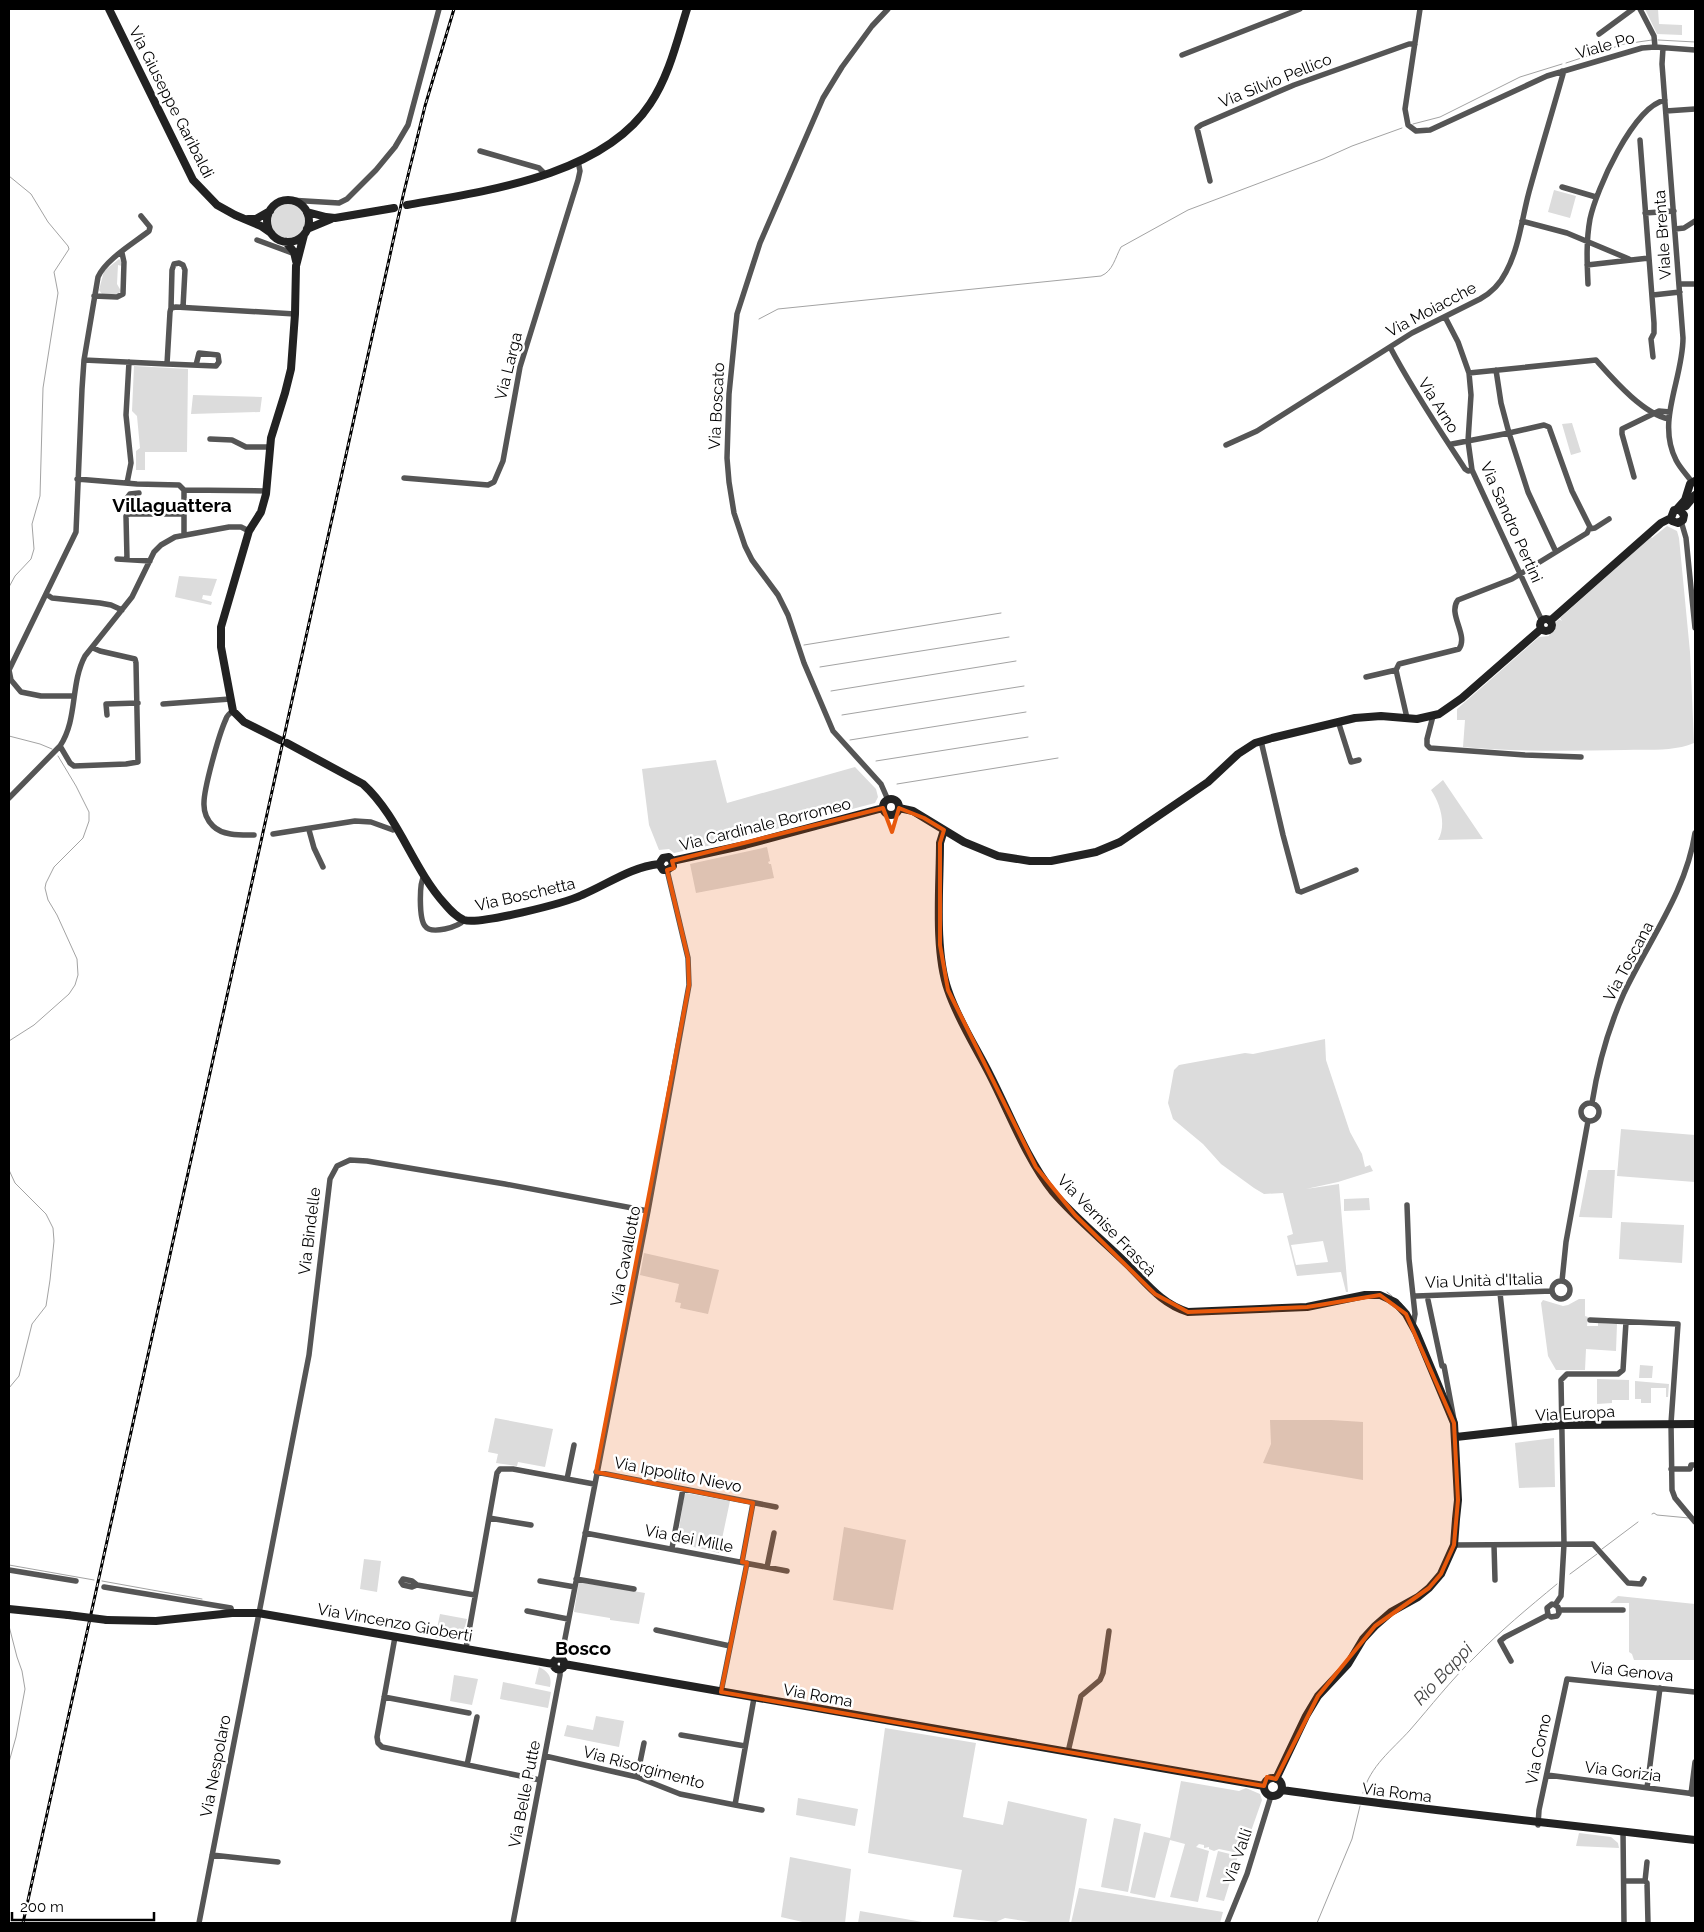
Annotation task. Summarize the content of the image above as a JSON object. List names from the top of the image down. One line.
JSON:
{"streets":{"street":["Viale Po","Via Silvio Pellico","Via Giuseppe Garibaldi","Viale Brenta","Via Moiacche","Via Larga","Via Arno","Via Boscato","Via Sandro Pertini","Via Cardinale Borromeo","Via Boschetta","Via Toscana","Via Vernise Frascà","Via Bindelle","Via Cavallotto","Via Unità d'Italia","Via Europa","Via Ippolito Nievo","Via dei Mille","Via Vincenzo Gioberti","Via Genova","Via Roma","Via Como","Via Nespolaro","Via Risorgimento","Via Gorizia","Via Belle Putte","Via Valli"]},"crossings":[["Viale Po","Viale Brenta"],["Viale Po","Via Moiacche"],["Viale Brenta","Via Cardinale Borromeo"],["Via Moiacche","Via Arno"],["Via Moiacche","Via Sandro Pertini"],["Via Arno","Via Sandro Pertini"],["Via Boscato","Via Cardinale Borromeo"],["Via Sandro Pertini","Via Cardinale Borromeo"],["Via Cardinale Borromeo","Via Boschetta"],["Via Cardinale Borromeo","Via Vernise Frascà"],["Via Cardinale Borromeo","Via Cavallotto"],["Via Boschetta","Via Cavallotto"],["Via Toscana","Via Unità d'Italia"],["Via Vernise Frascà","Via Europa"],["Via Vernise Frascà","Via Roma"],["Via Vernise Frascà","Via Valli"],["Via Bindelle","Via Cavallotto"],["Via Bindelle","Via Vincenzo Gioberti"],["Via Bindelle","Via Nespolaro"],["Via Cavallotto","Via Ippolito Nievo"],["Via Cavallotto","Via dei Mille"],["Via Cavallotto","Via Vincenzo Gioberti"],["Via Cavallotto","Via Roma"],["Via Cavallotto","Via Belle Putte"],["Via Ippolito Nievo","Via dei Mille"],["Via Ippolito Nievo","Via Roma"],["Via Vincenzo Gioberti","Via Roma"],["Via Vincenzo Gioberti","Via Nespolaro"],["Via Vincenzo Gioberti","Via Belle Putte"],["Via Genova","Via Como"],["Via Roma","Via Como"],["Via Roma","Via Belle Putte"],["Via Roma","Via Valli"],["Via Como","Via Gorizia"],["Via Risorgimento","Via Belle Putte"]],"districts":["Villaguattera","Bosco"],"water":["Rio Bappi"],"scale_bar":"200 m"}
